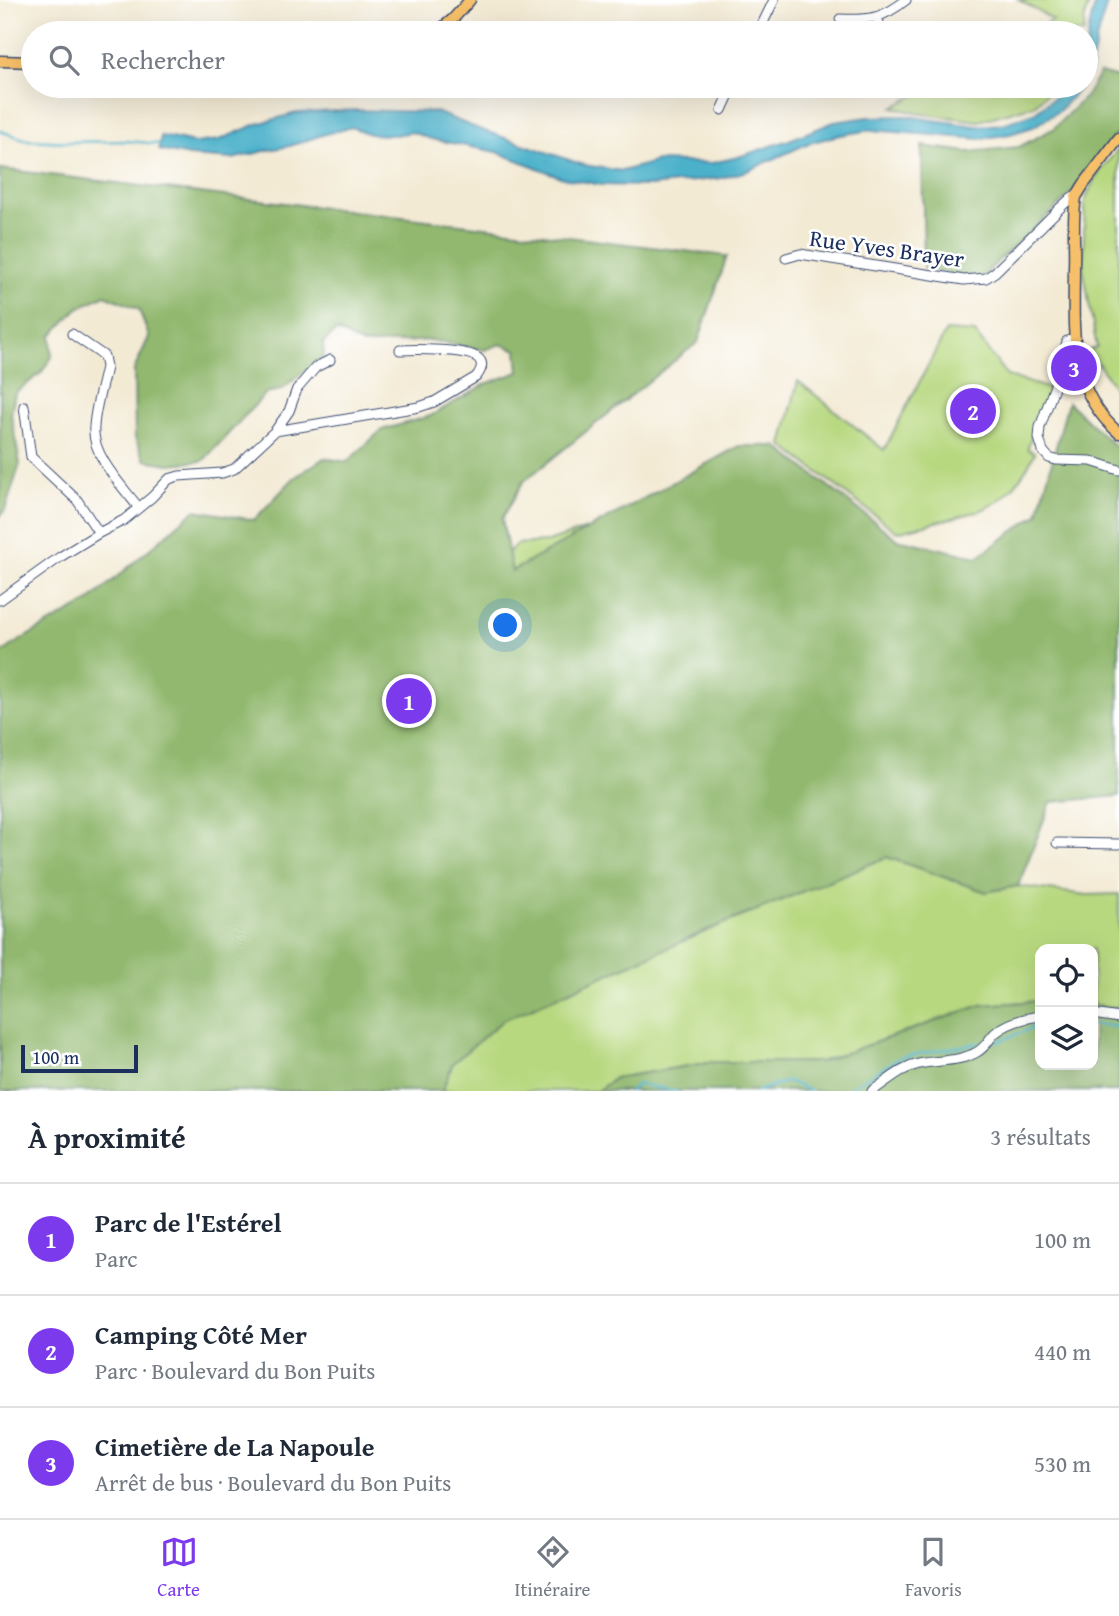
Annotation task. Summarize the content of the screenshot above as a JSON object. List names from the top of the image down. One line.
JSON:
{"streets":{"street":["Rue Yves Brayer"]},"scale_bar":"100 m","page":{"search":"Rechercher","pins":["3","2","1"],"scale":"100 m","heading":["À proximité","3 résultats"],"list":[{"mark":"1","name":"Parc de l'Estérel","note":"Parc","value":"100 m"},{"mark":"2","name":"Camping Côté Mer","note":"Parc · Boulevard du Bon Puits","value":"440 m"},{"mark":"3","name":"Cimetière de La Napoule","note":"Arrêt de bus · Boulevard du Bon Puits","value":"530 m"}],"nav":["Carte","Itinéraire","Favoris"]}}
